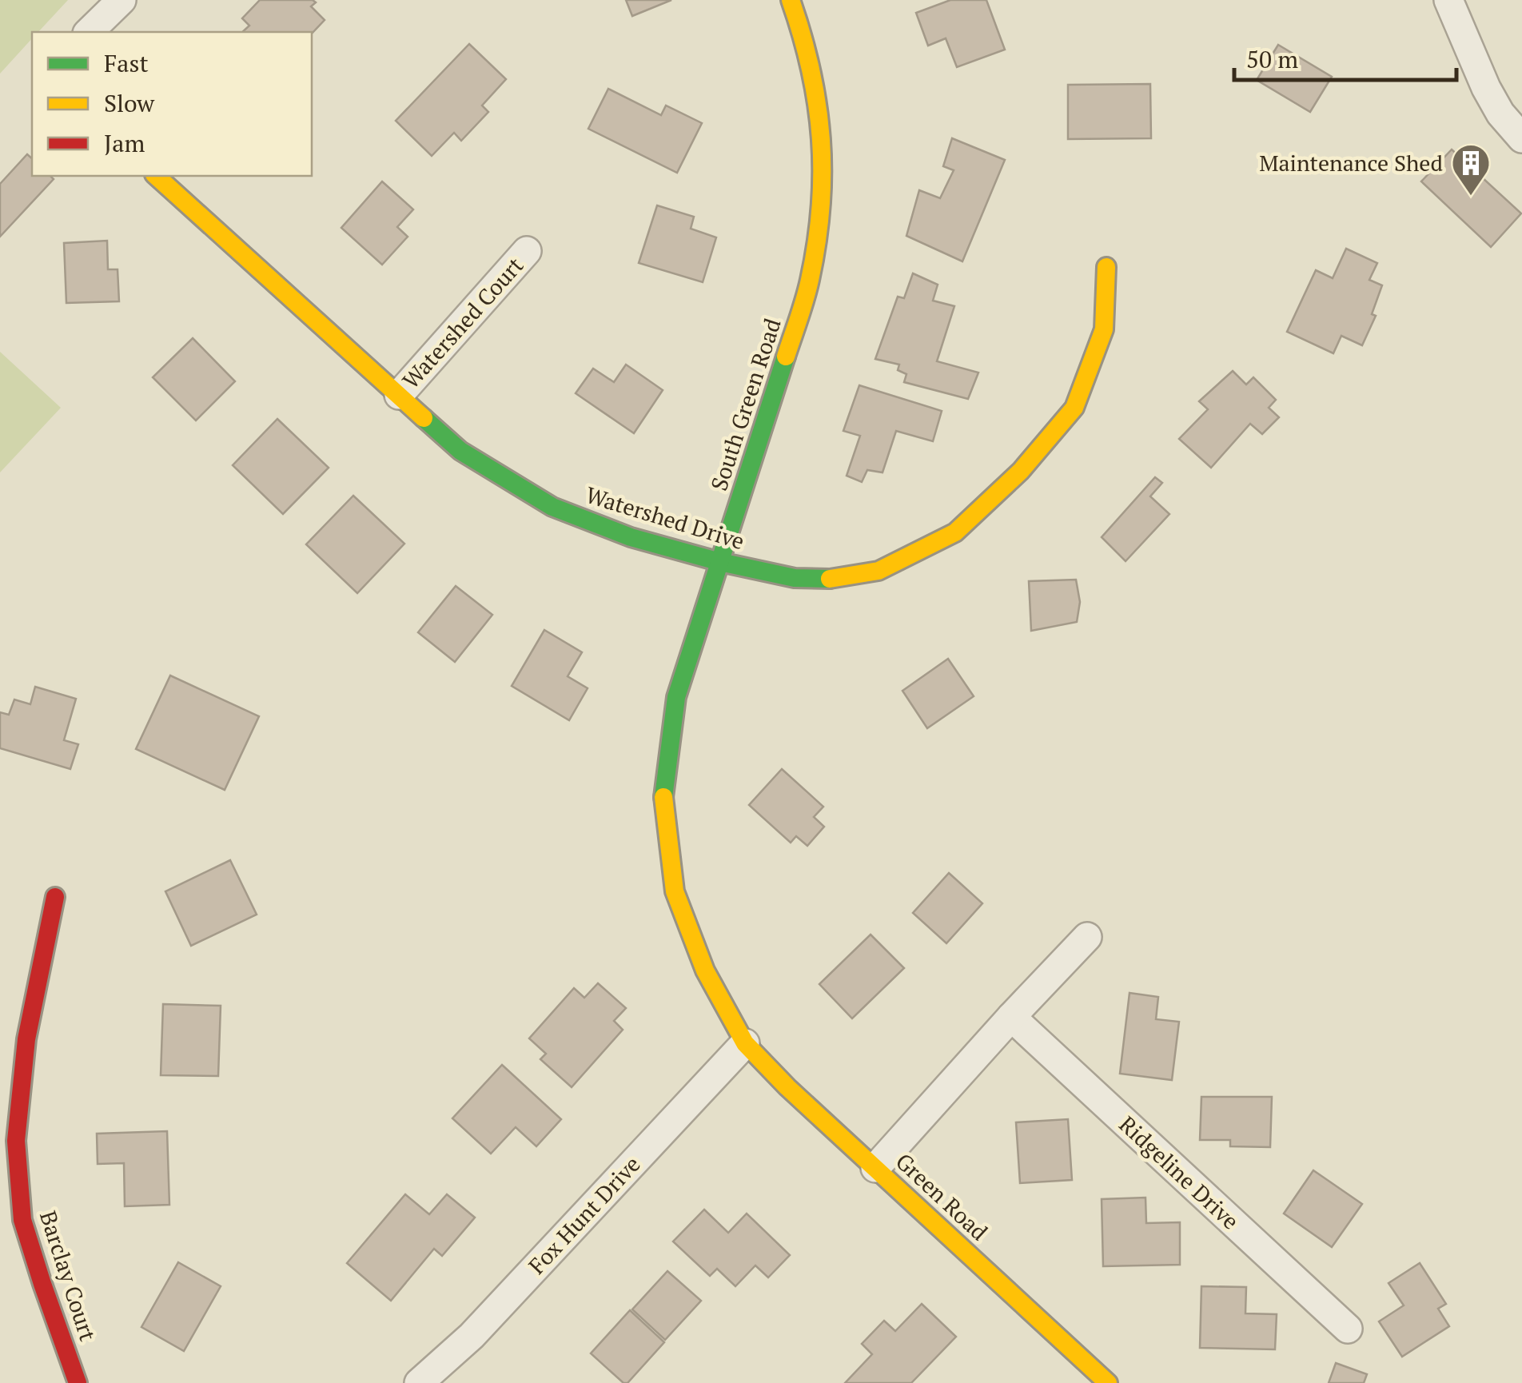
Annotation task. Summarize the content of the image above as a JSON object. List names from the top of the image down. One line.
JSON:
{"streets":{"street":["Watershed Court","South Green Road","Watershed Drive","Ridgeline Drive","Green Road","Fox Hunt Drive","Barclay Court"]},"crossings":[["Watershed Court","Watershed Drive"],["South Green Road","Watershed Drive"],["South Green Road","Green Road"],["South Green Road","Fox Hunt Drive"],["Green Road","Fox Hunt Drive"]],"places":{"building":["Maintenance Shed"]},"legend":["Fast","Slow","Jam"],"scale_bar":"50 m"}
